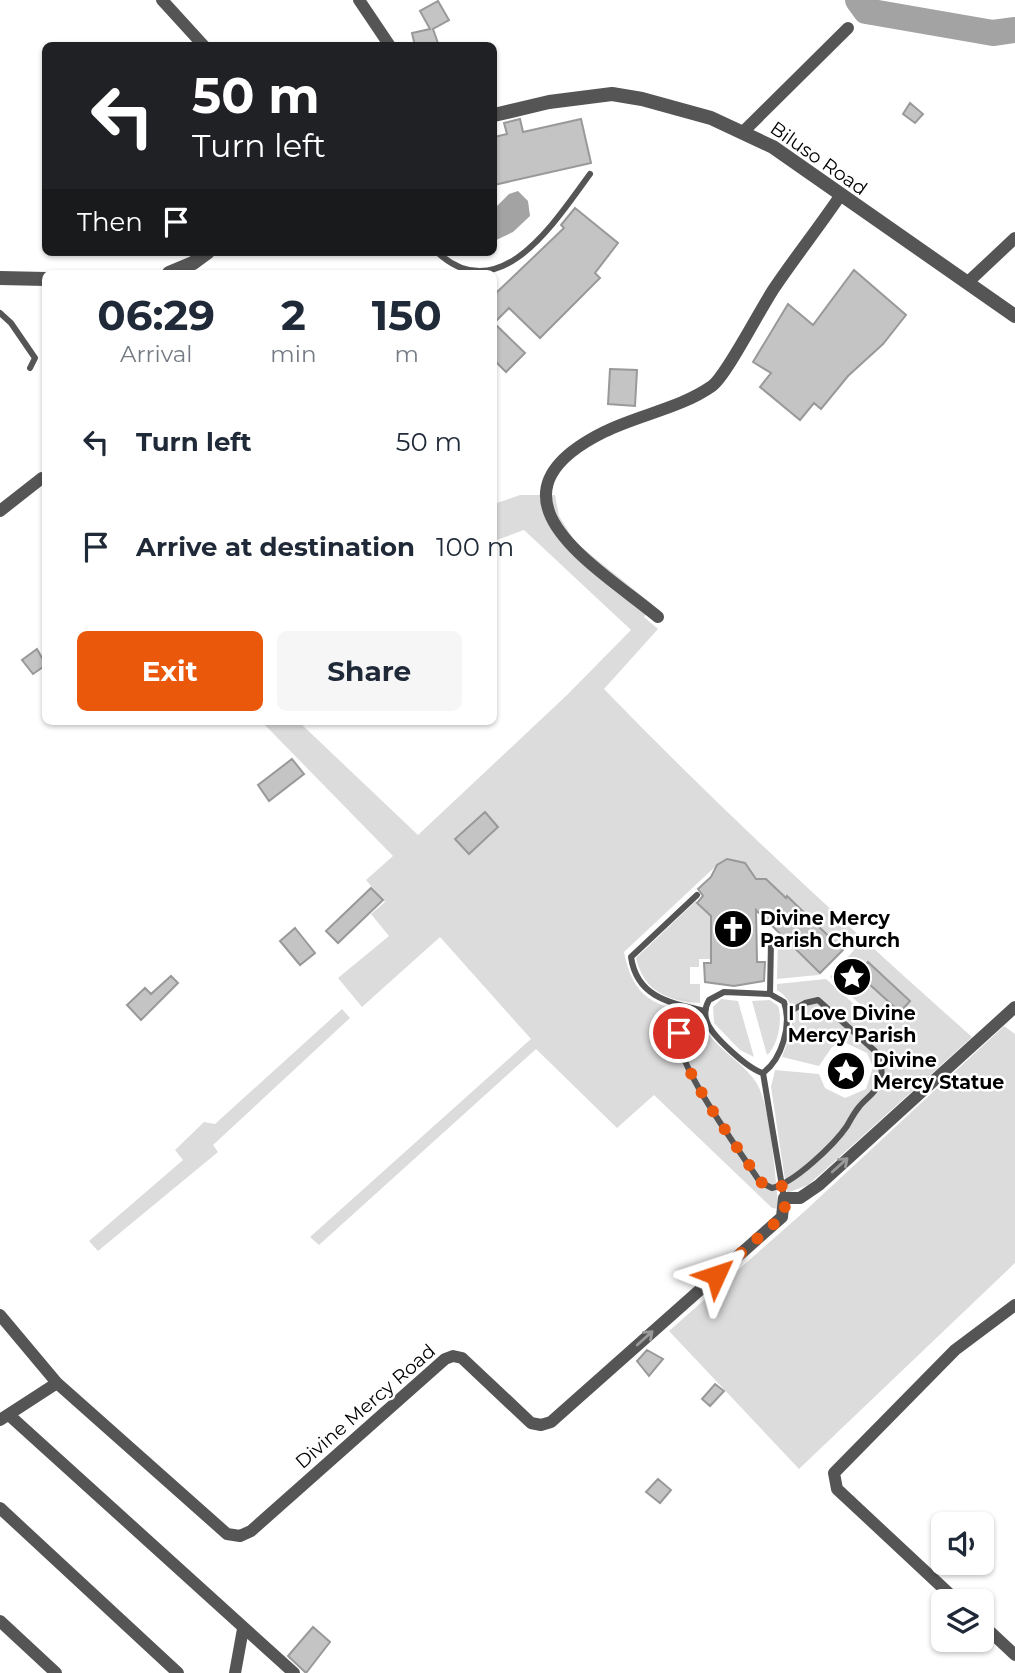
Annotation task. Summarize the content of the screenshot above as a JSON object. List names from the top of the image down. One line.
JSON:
{"streets":{"street":["Biluso Road","Divine Mercy Road"]},"places":{"church":["Divine Mercy Parish Church"],"place":["I Love Divine Mercy Parish","Divine Mercy Statue"]},"page":{"turn":["50 m","Turn left"],"then":"Then","eta":["06:29","Arrival","2","min","150","m"],"list":[{"name":"Turn left","value":"50 m"},{"name":"Arrive at destination","value":"100 m"}],"buttons":["Exit","Share"]}}
